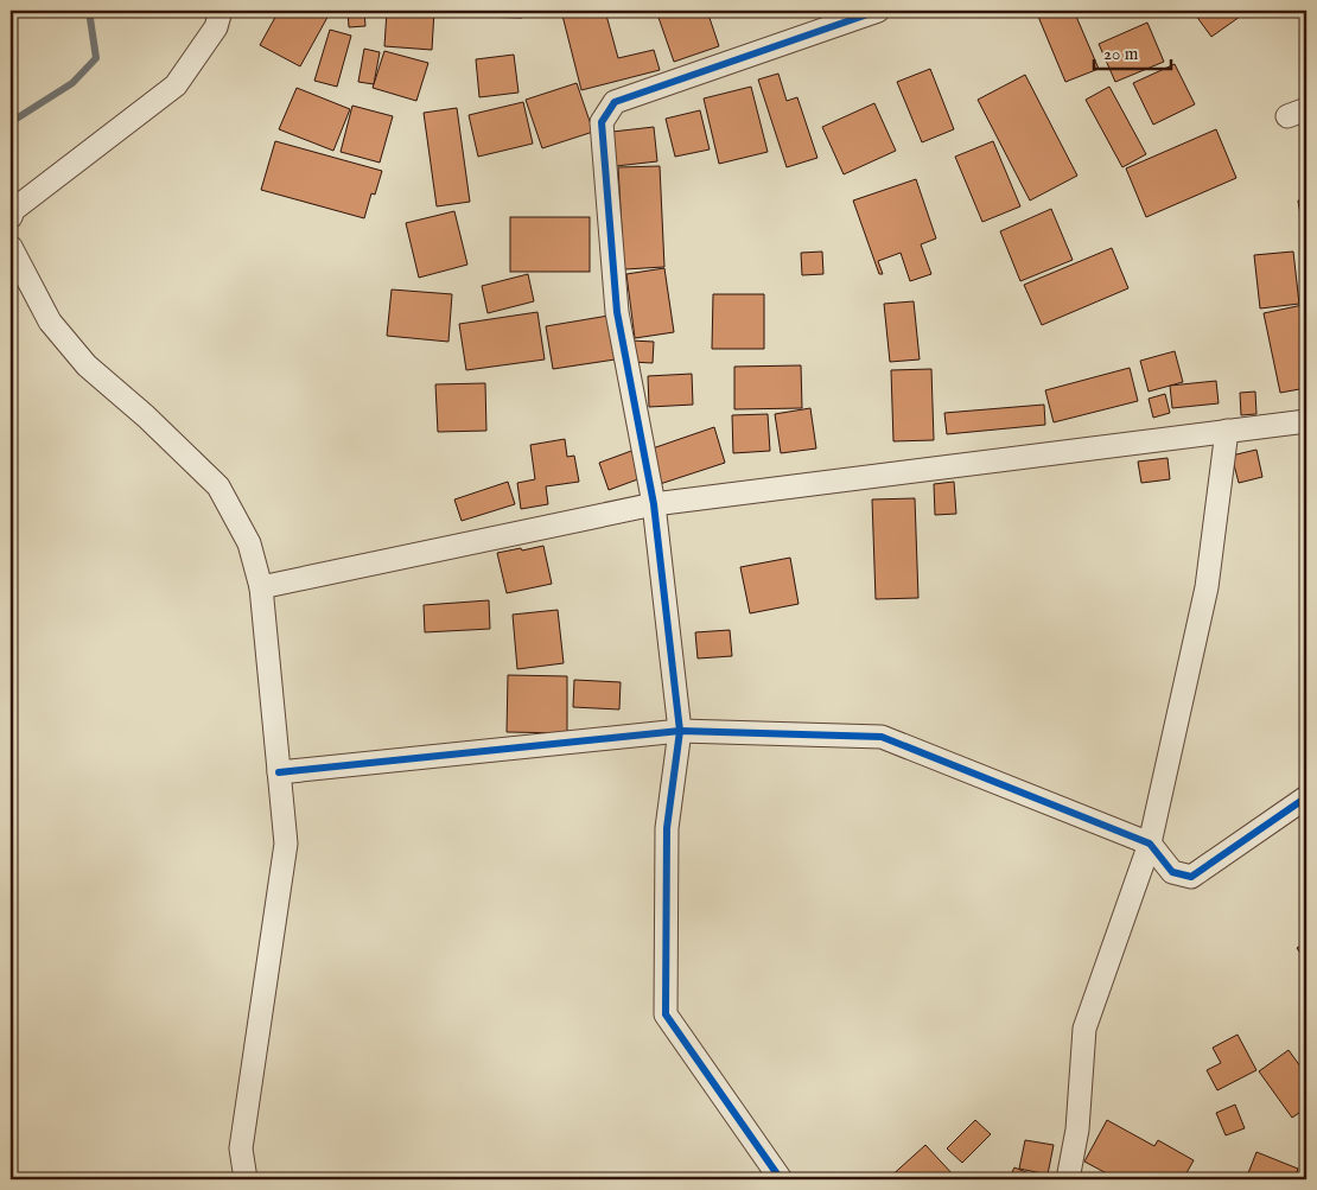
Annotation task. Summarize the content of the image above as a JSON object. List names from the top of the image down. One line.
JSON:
{"scale_bar":"20 m"}
